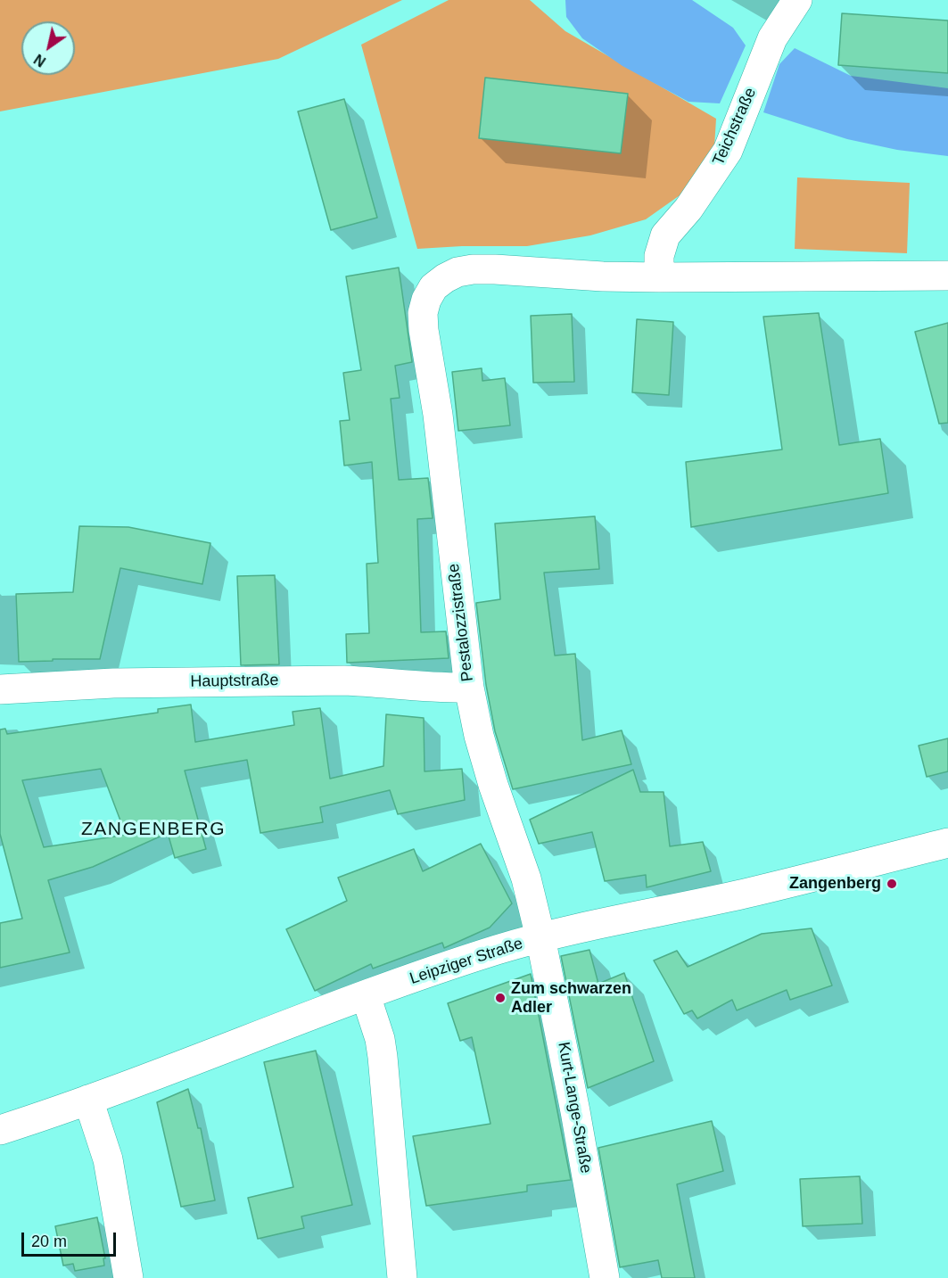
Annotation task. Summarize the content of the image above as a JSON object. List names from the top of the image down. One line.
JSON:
{"streets":{"street":["Teichstraße","Pestalozzistraße","Hauptstraße","Leipziger Straße","Kurt-Lange-Straße"]},"crossings":[["Teichstraße","Pestalozzistraße"],["Pestalozzistraße","Hauptstraße"],["Pestalozzistraße","Leipziger Straße"],["Pestalozzistraße","Kurt-Lange-Straße"],["Leipziger Straße","Kurt-Lange-Straße"]],"districts":["ZANGENBERG"],"places":["Zangenberg","Zum schwarzen Adler"],"scale_bar":"20 m","north":"bottom left"}
